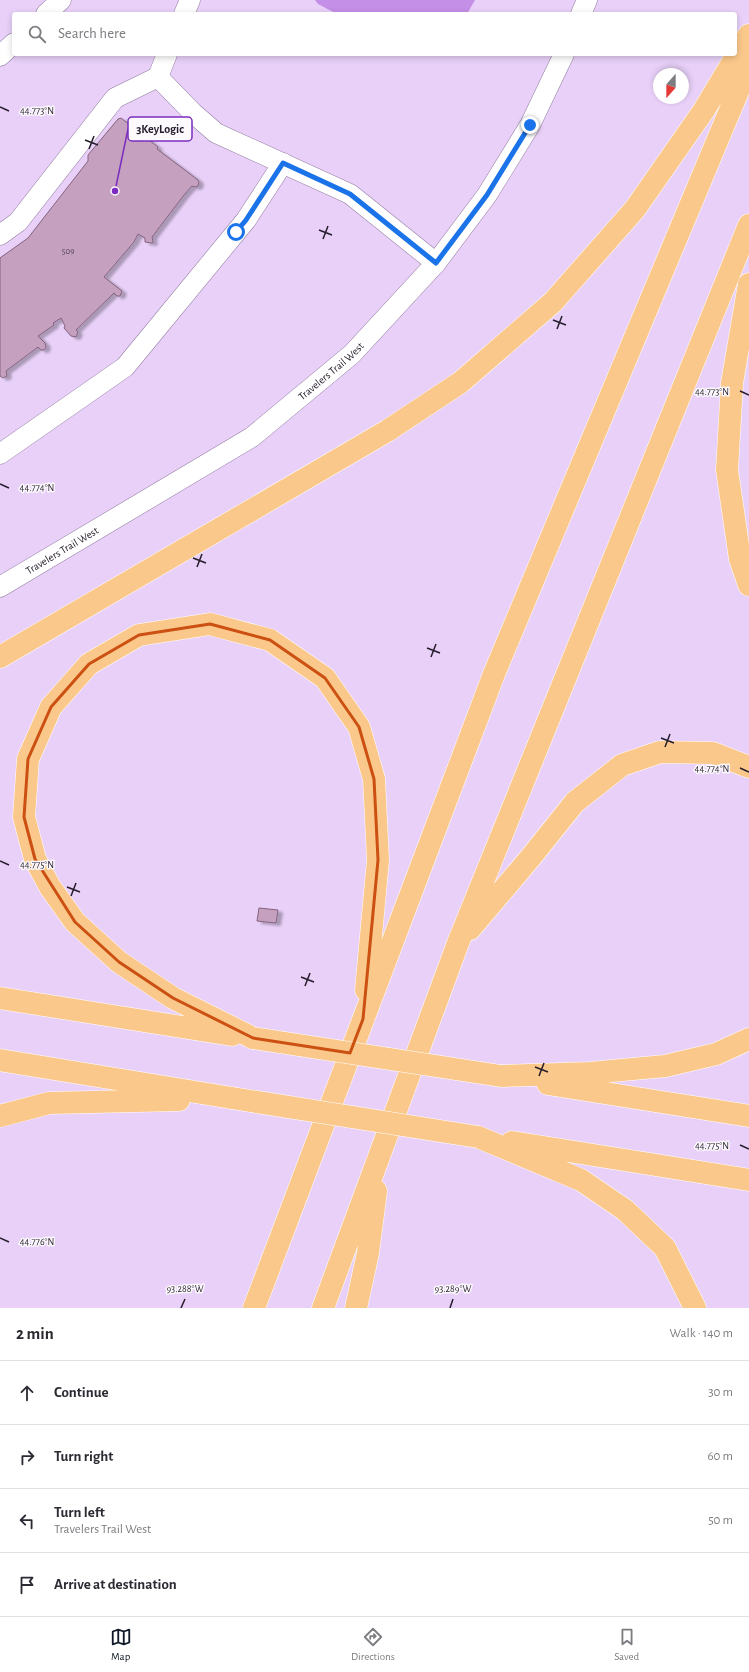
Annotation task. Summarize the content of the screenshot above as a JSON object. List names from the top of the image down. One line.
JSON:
{"streets":{"street":["Travelers Trail West"]},"places":["3KeyLogic"],"house_numbers":["509"],"north":"bottom","page":{"search":"Search here","heading":["2 min","Walk · 140 m"],"list":[["Continue","30 m"],["Turn right","60 m"],["Turn left","Travelers Trail West","50 m"],"Arrive at destination"],"nav":["Map","Directions","Saved"]},"coordinates":["44.773°N","44.774°N","44.775°N","44.776°N","93.288°W","93.289°W"]}
